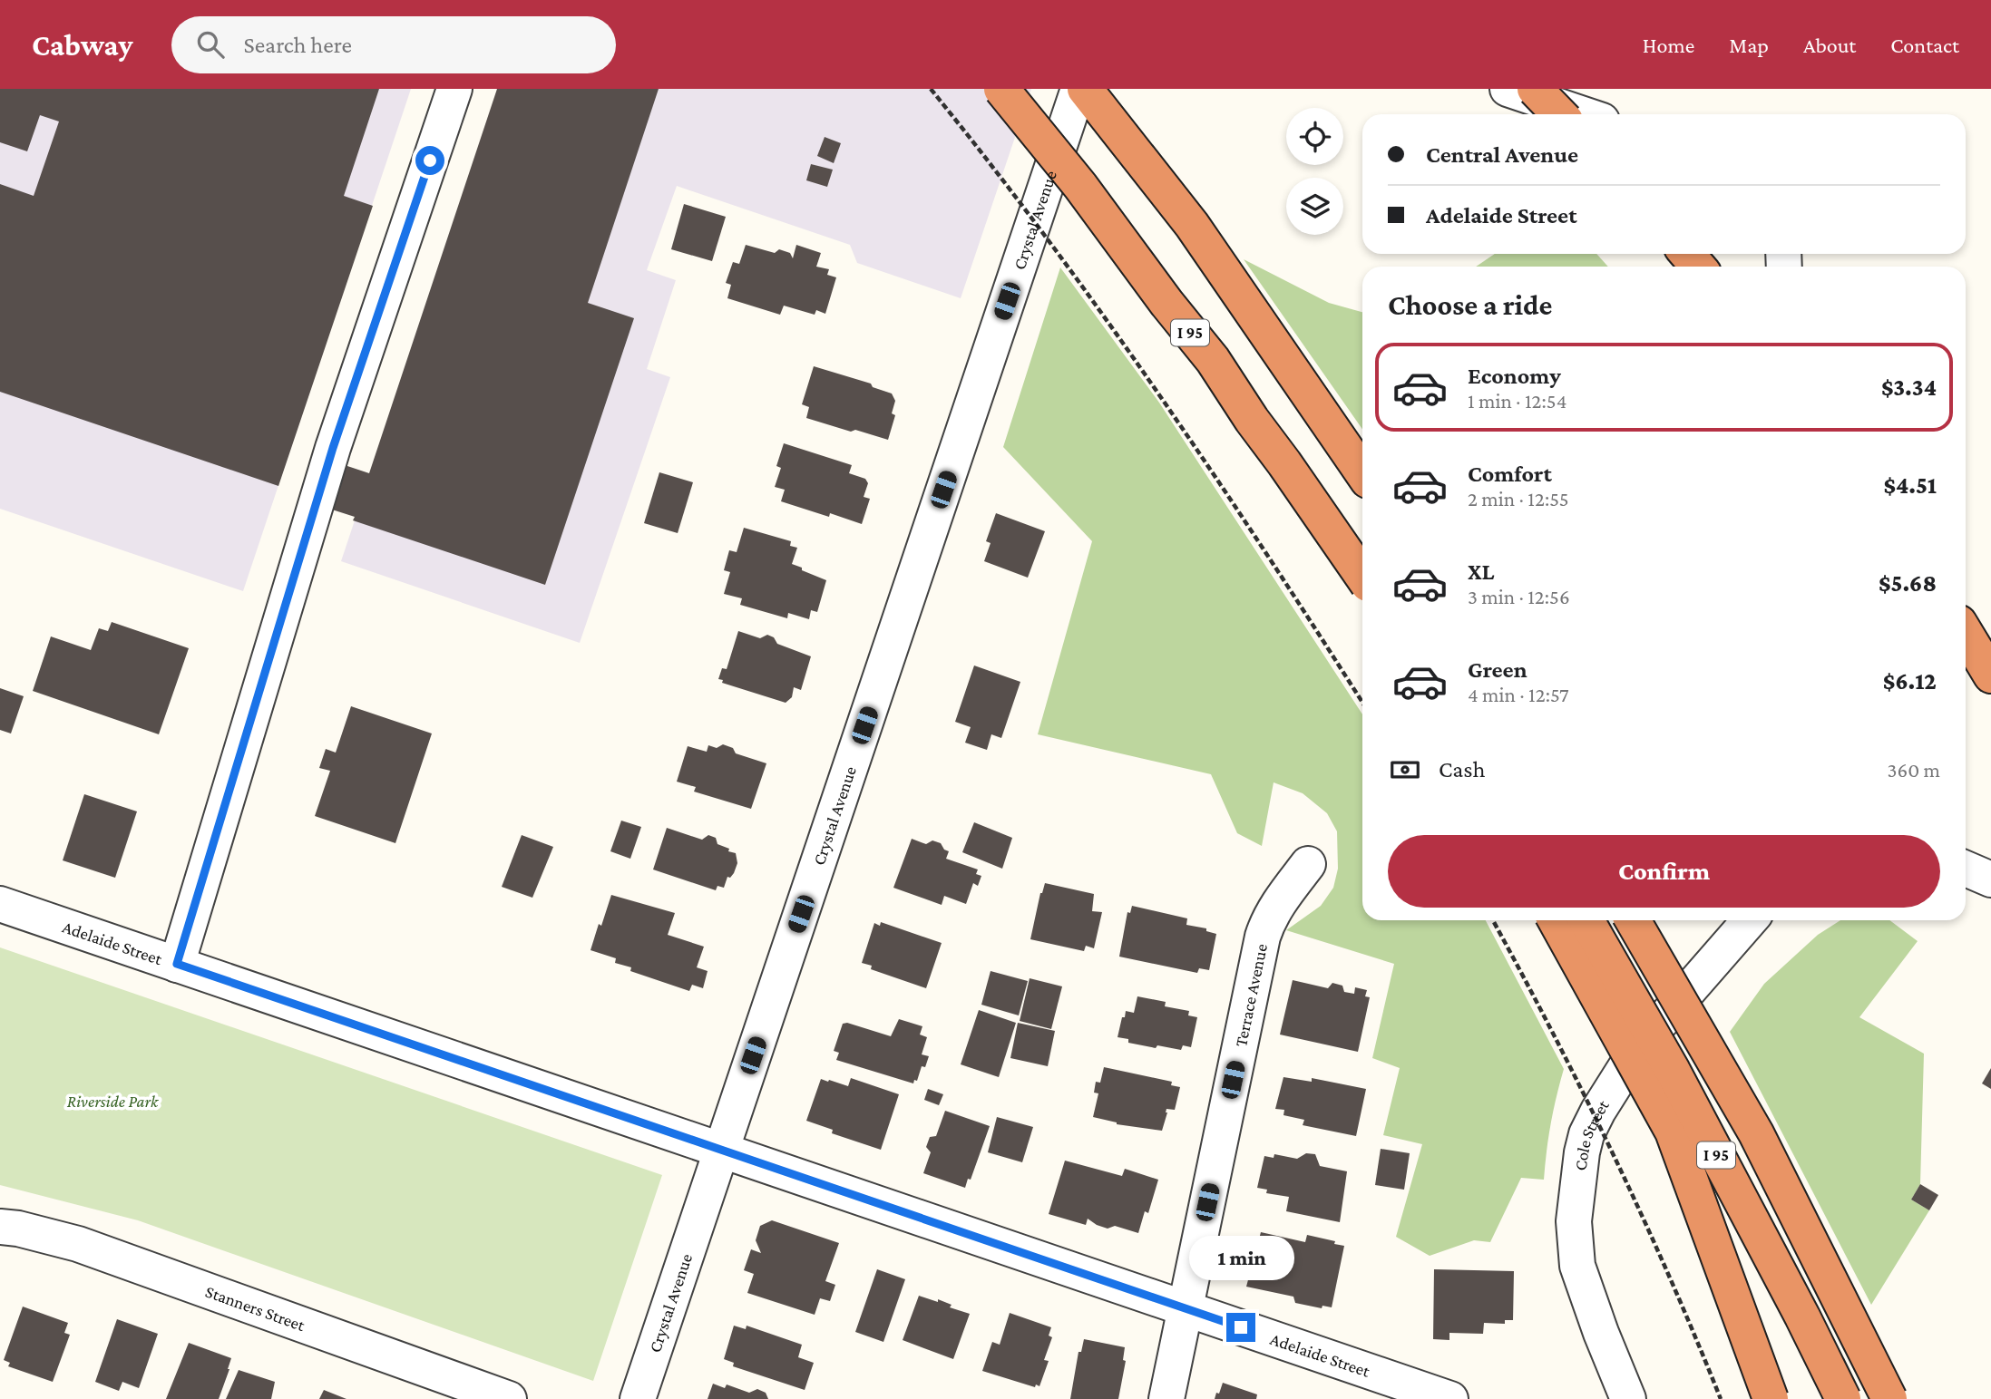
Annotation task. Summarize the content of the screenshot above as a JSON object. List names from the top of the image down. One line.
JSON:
{"streets":{"highway":["I 95"],"street":["Crystal Avenue","Adelaide Street","Terrace Avenue","Cole Street","Stanners Street"]},"crossings":[["Crystal Avenue","Adelaide Street"],["Adelaide Street","Terrace Avenue"]],"parks":["Riverside Park"],"page":{"header":"Cabway","search":"Search here","nav":["Home","Map","About","Contact"],"banner":["Central Avenue","Adelaide Street"],"heading":"Choose a ride","list":[{"name":"Economy","note":"1 min · 12:54","value":"$3.34"},{"name":"Comfort","note":"2 min · 12:55","value":"$4.51"},{"name":"XL","note":"3 min · 12:56","value":"$5.68"},{"name":"Green","note":"4 min · 12:57","value":"$6.12"}],"pay":["Cash","360 m"],"buttons":"Confirm","bubble":"1 min"}}
